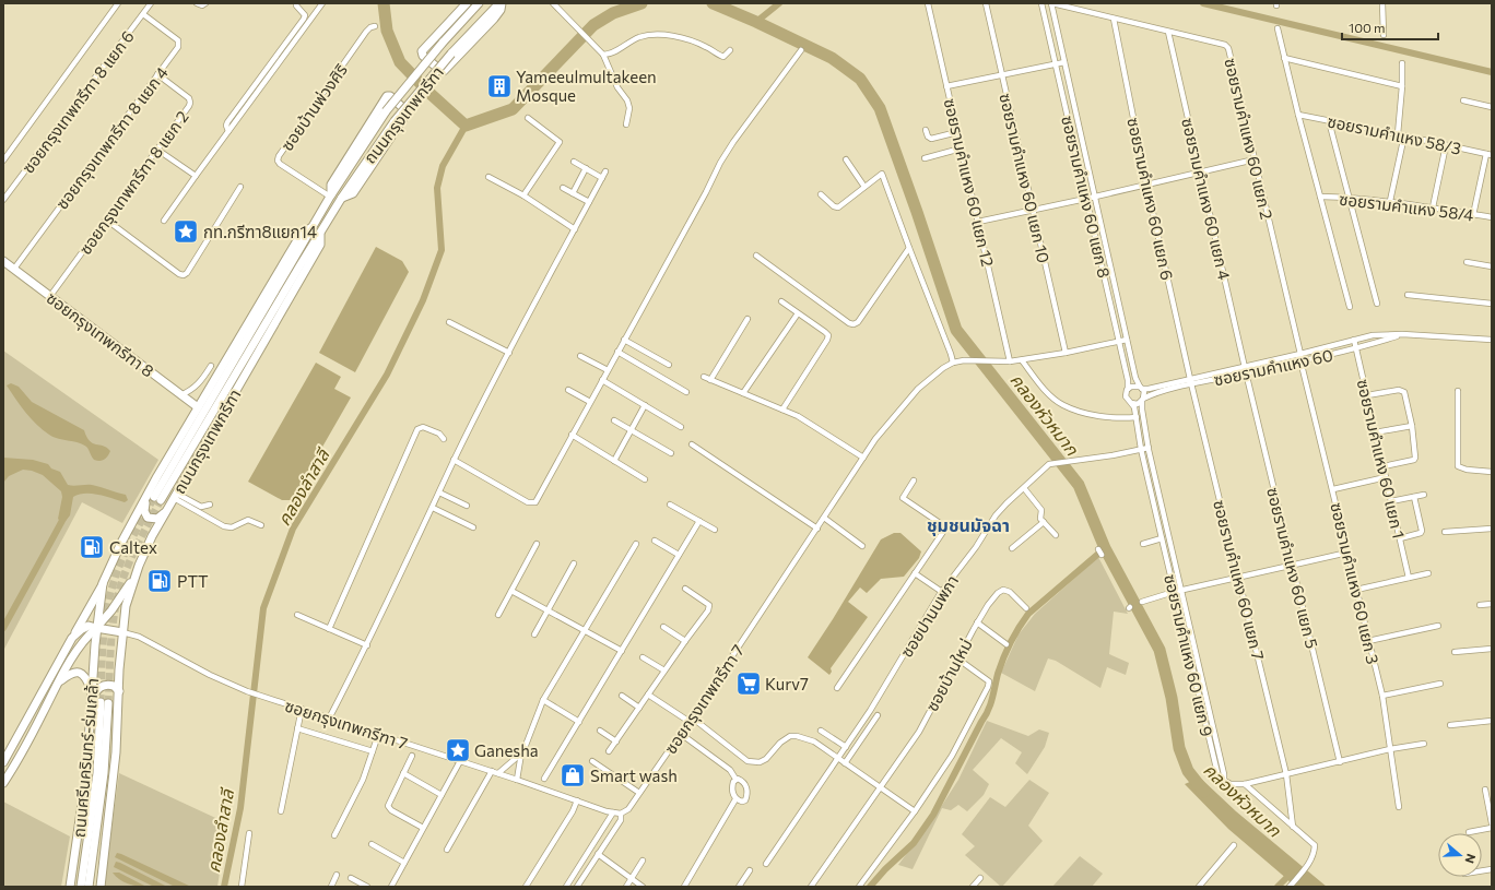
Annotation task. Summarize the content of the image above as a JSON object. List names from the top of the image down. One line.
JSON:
{"streets":{"main road":["ถนนกรุงเทพกรีฑา","ซอยกรุงเทพกรีฑา 8","ถนนศรีนครินทร์-ร่มเกล้า"],"street":["ซอยกรุงเทพกรีฑา 8 แยก 6","ซอยบ้านพ่วงศิริ","ซอยรามคำแหง 58/3","ซอยกรุงเทพกรีฑา 8 แยก 4","ซอยรามคำแหง 60 แยก 2","ซอยรามคำแหง 60 แยก 10","ซอยกรุงเทพกรีฑา 8 แยก 2","ซอยรามคำแหง 60 แยก 12","ซอยรามคำแหง 60 แยก 8","ซอยรามคำแหง 60 แยก 6","ซอยรามคำแหง 60 แยก 4","ซอยรามคำแหง 58/4","ซอยรามคำแหง 60","ซอยรามคำแหง 60 แยก 1","ซอยรามคำแหง 60 แยก 5","ซอยรามคำแหง 60 แยก 7","ซอยรามคำแหง 60 แยก 3","ซอยปานนพภา","ซอยรามคำแหง 60 แยก 9","ซอยบ้านใหม่","ซอยกรุงเทพกรีฑา 7"]},"crossings":[["ซอยกรุงเทพกรีฑา 8 แยก 6","ซอยกรุงเทพกรีฑา 8 แยก 4"],["ซอยบ้านพ่วงศิริ","ถนนกรุงเทพกรีฑา"],["ถนนกรุงเทพกรีฑา","ซอยกรุงเทพกรีฑา 8"],["ถนนกรุงเทพกรีฑา","ซอยกรุงเทพกรีฑา 7"],["ถนนกรุงเทพกรีฑา","ถนนศรีนครินทร์-ร่มเกล้า"],["ซอยกรุงเทพกรีฑา 8 แยก 4","ซอยกรุงเทพกรีฑา 8 แยก 2"],["ซอยกรุงเทพกรีฑา 8 แยก 4","ซอยกรุงเทพกรีฑา 8"],["ซอยรามคำแหง 60 แยก 2","ซอยรามคำแหง 60 แยก 8"],["ซอยรามคำแหง 60 แยก 2","ซอยรามคำแหง 60 แยก 6"],["ซอยรามคำแหง 60 แยก 2","ซอยรามคำแหง 60 แยก 4"],["ซอยรามคำแหง 60 แยก 2","ซอยรามคำแหง 60"],["ซอยรามคำแหง 60 แยก 2","ซอยรามคำแหง 60 แยก 3"],["ซอยรามคำแหง 60 แยก 10","ซอยกรุงเทพกรีฑา 7"],["ซอยกรุงเทพกรีฑา 8 แยก 2","ซอยกรุงเทพกรีฑา 8"],["ซอยรามคำแหง 60 แยก 12","ซอยกรุงเทพกรีฑา 7"],["ซอยรามคำแหง 60 แยก 8","ซอยรามคำแหง 60"],["ซอยรามคำแหง 60 แยก 8","ซอยรามคำแหง 60 แยก 9"],["ซอยรามคำแหง 60 แยก 8","ซอยกรุงเทพกรีฑา 7"],["ซอยรามคำแหง 60 แยก 6","ซอยรามคำแหง 60"],["ซอยรามคำแหง 60 แยก 6","ซอยรามคำแหง 60 แยก 7"],["ซอยรามคำแหง 60 แยก 4","ซอยรามคำแหง 60"],["ซอยรามคำแหง 60 แยก 4","ซอยรามคำแหง 60 แยก 5"],["ซอยรามคำแหง 60","ซอยรามคำแหง 60 แยก 1"],["ซอยรามคำแหง 60","ซอยรามคำแหง 60 แยก 5"],["ซอยรามคำแหง 60","ซอยรามคำแหง 60 แยก 7"],["ซอยรามคำแหง 60","ซอยรามคำแหง 60 แยก 3"],["ซอยรามคำแหง 60","ซอยรามคำแหง 60 แยก 9"],["ซอยปานนพภา","ซอยรามคำแหง 60 แยก 9"],["ซอยกรุงเทพกรีฑา 7","ถนนศรีนครินทร์-ร่มเกล้า"]],"districts":["ชุมชนมัจฉา"],"water":["คลองหัวหมาก","คลองลำสาลี"],"places":{"building":["Yameeulmultakeen Mosque"],"place":["กท.กรีฑา8แยก14","Ganesha"],"fuel station":["Caltex","PTT"],"supermarket":["Kurv7"],"shop":["Smart wash"]},"scale_bar":"100 m","north":"right"}
